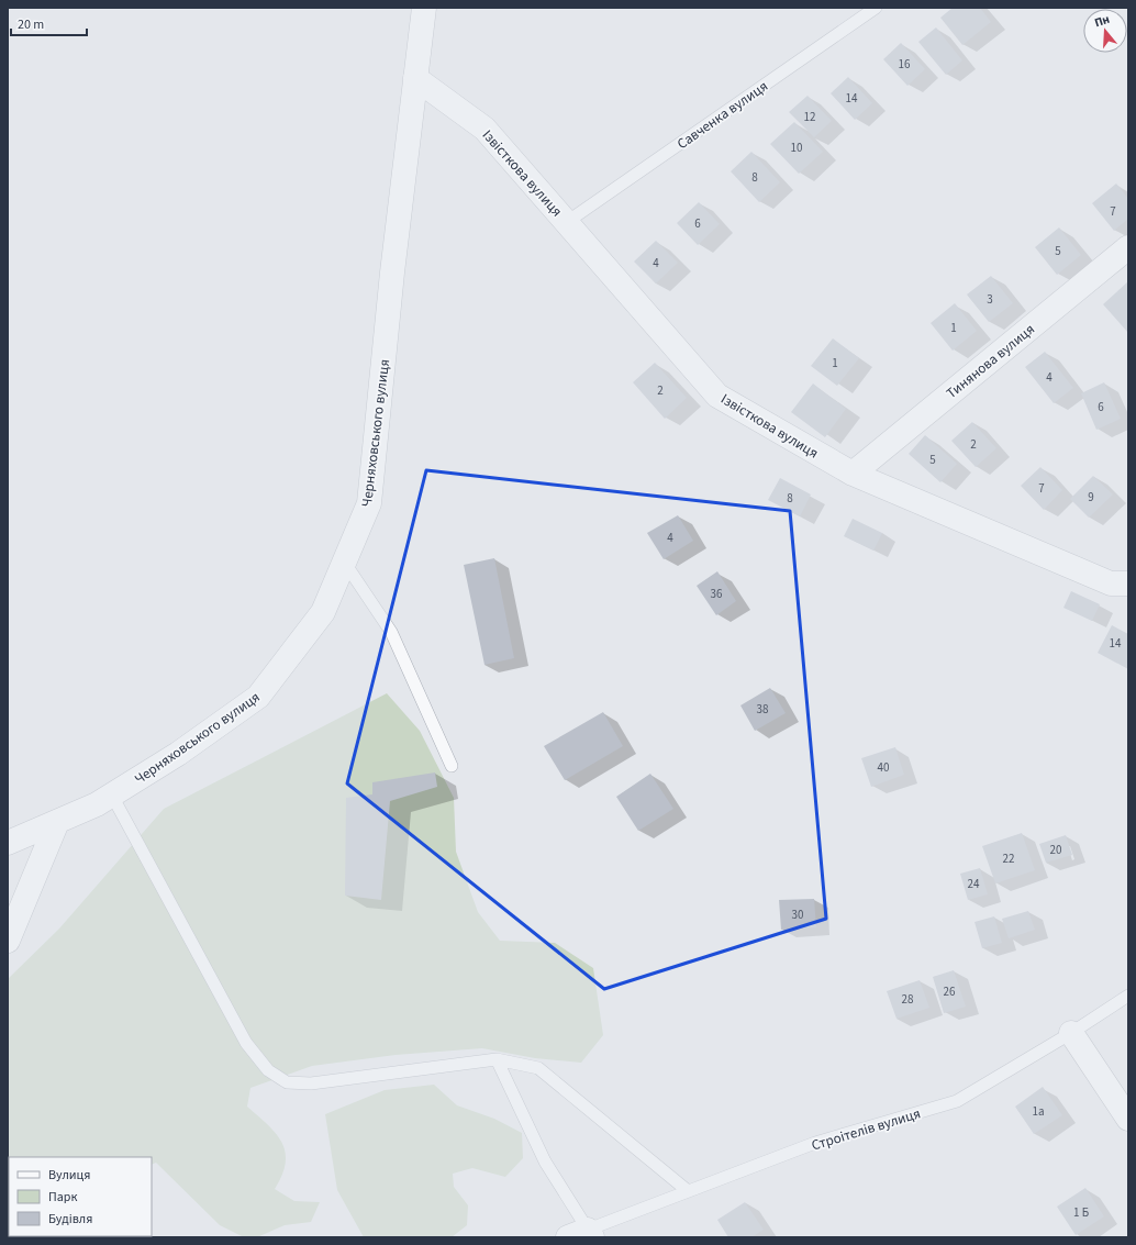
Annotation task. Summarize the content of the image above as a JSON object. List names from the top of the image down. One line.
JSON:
{"streets":{"street":["Iзвiсткова вулиця","Тинянова вулиця","Черняховського вулиця"],"lane":["Савченка вулиця","Строiтелiв вулиця"]},"crossings":[["Савченка вулиця","Iзвiсткова вулиця"],["Iзвiсткова вулиця","Тинянова вулиця"],["Iзвiсткова вулиця","Черняховського вулиця"]],"house_numbers":["16","14","12","10","8","7","6","5","4","3","1","1","4","2","6","2","5","7","9","8","4","36","14","38","40","20","22","24","30","26","28","1а","1 Б"],"legend":["Вулиця","Парк","Будівля"],"scale_bar":"20 m","north":"top"}
